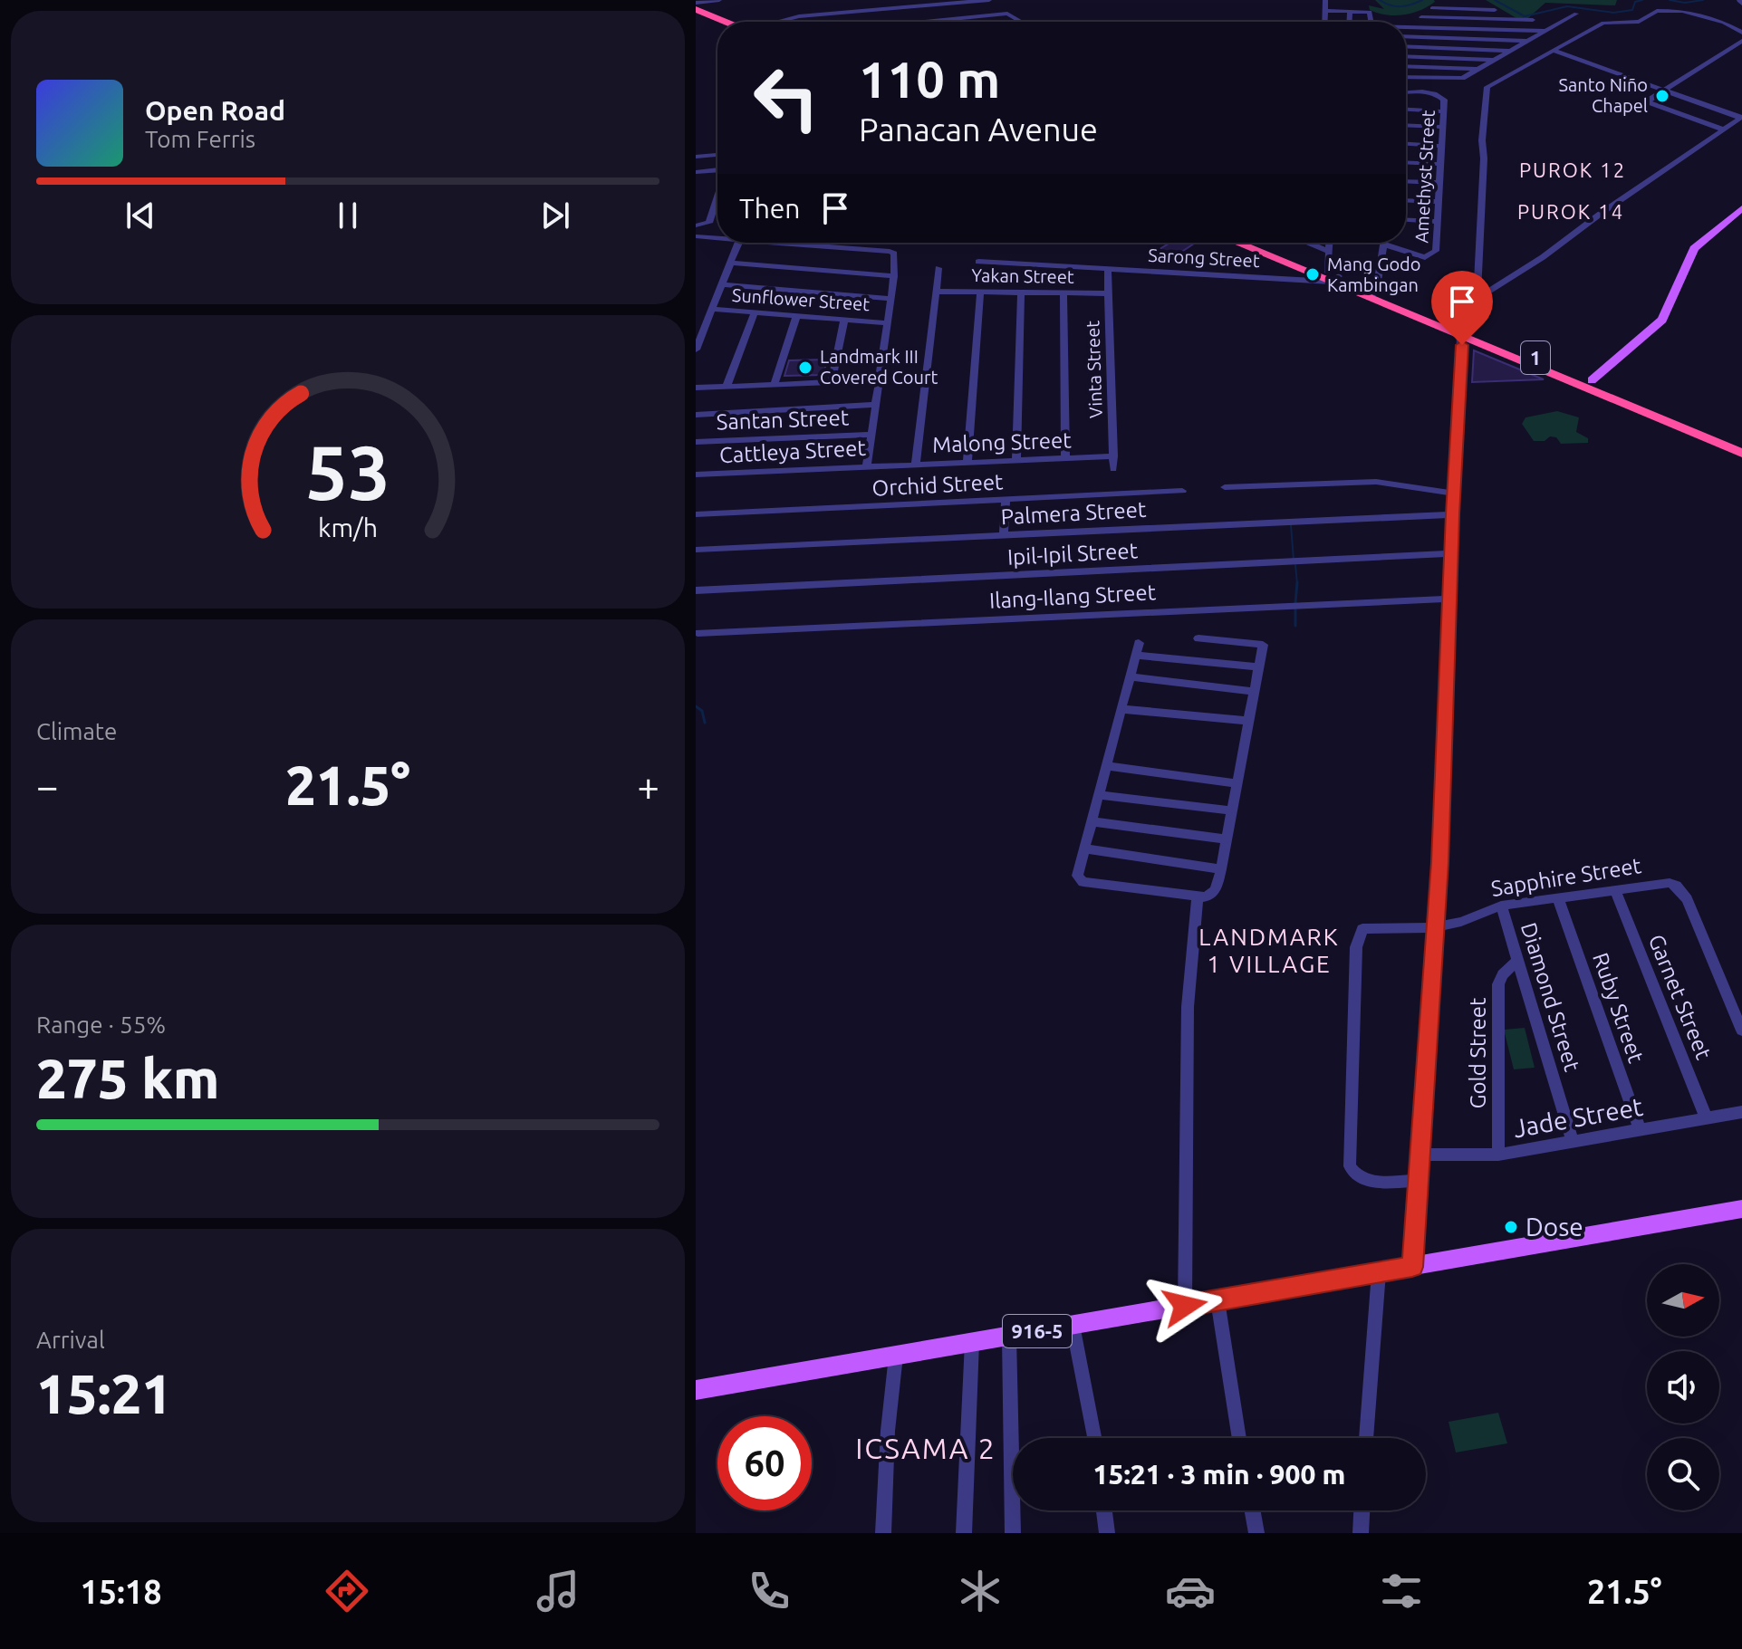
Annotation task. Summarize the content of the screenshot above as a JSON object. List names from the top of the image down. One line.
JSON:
{"streets":{"highway":["1"],"main road":["916-5"],"street":["Amethyst Street","Sarong Street","Yakan Street","Sunflower Street","Vinta Street","Santan Street","Malong Street","Cattleya Street","Orchid Street","Palmera Street","Ipil-Ipil Street","Ilang-Ilang Street","Sapphire Street","Diamond Street","Garnet Street","Ruby Street","Gold Street","Jade Street"]},"crossings":[["Sarong Street","1"],["Sarong Street","Vinta Street"],["Yakan Street","Vinta Street"],["Vinta Street","Malong Street"],["Malong Street","Cattleya Street"],["Sapphire Street","Diamond Street"],["Sapphire Street","Garnet Street"],["Sapphire Street","Ruby Street"],["Diamond Street","Gold Street"],["Diamond Street","Jade Street"],["Garnet Street","Jade Street"],["Ruby Street","Jade Street"],["Gold Street","Jade Street"]],"districts":["PUROK 12","PUROK 14","LANDMARK 1 VILLAGE","ICSAMA 2"],"places":["Santo Niño Chapel","Mang Godo Kambingan","Landmark III Covered Court","Dose"],"north":"right","page":{"turn":["110 m","Panacan Avenue"],"song":["Open Road","Tom Ferris"],"then":"Then","tile":["Climate",["Range · 55%","275 km"],["Arrival","15:21"]],"heat":["−","21.5°","+"],"limit":"60","trip":"15:21 · 3 min · 900 m","tabs":["15:18","21.5°"],"gauge":["53","km/h"]}}
